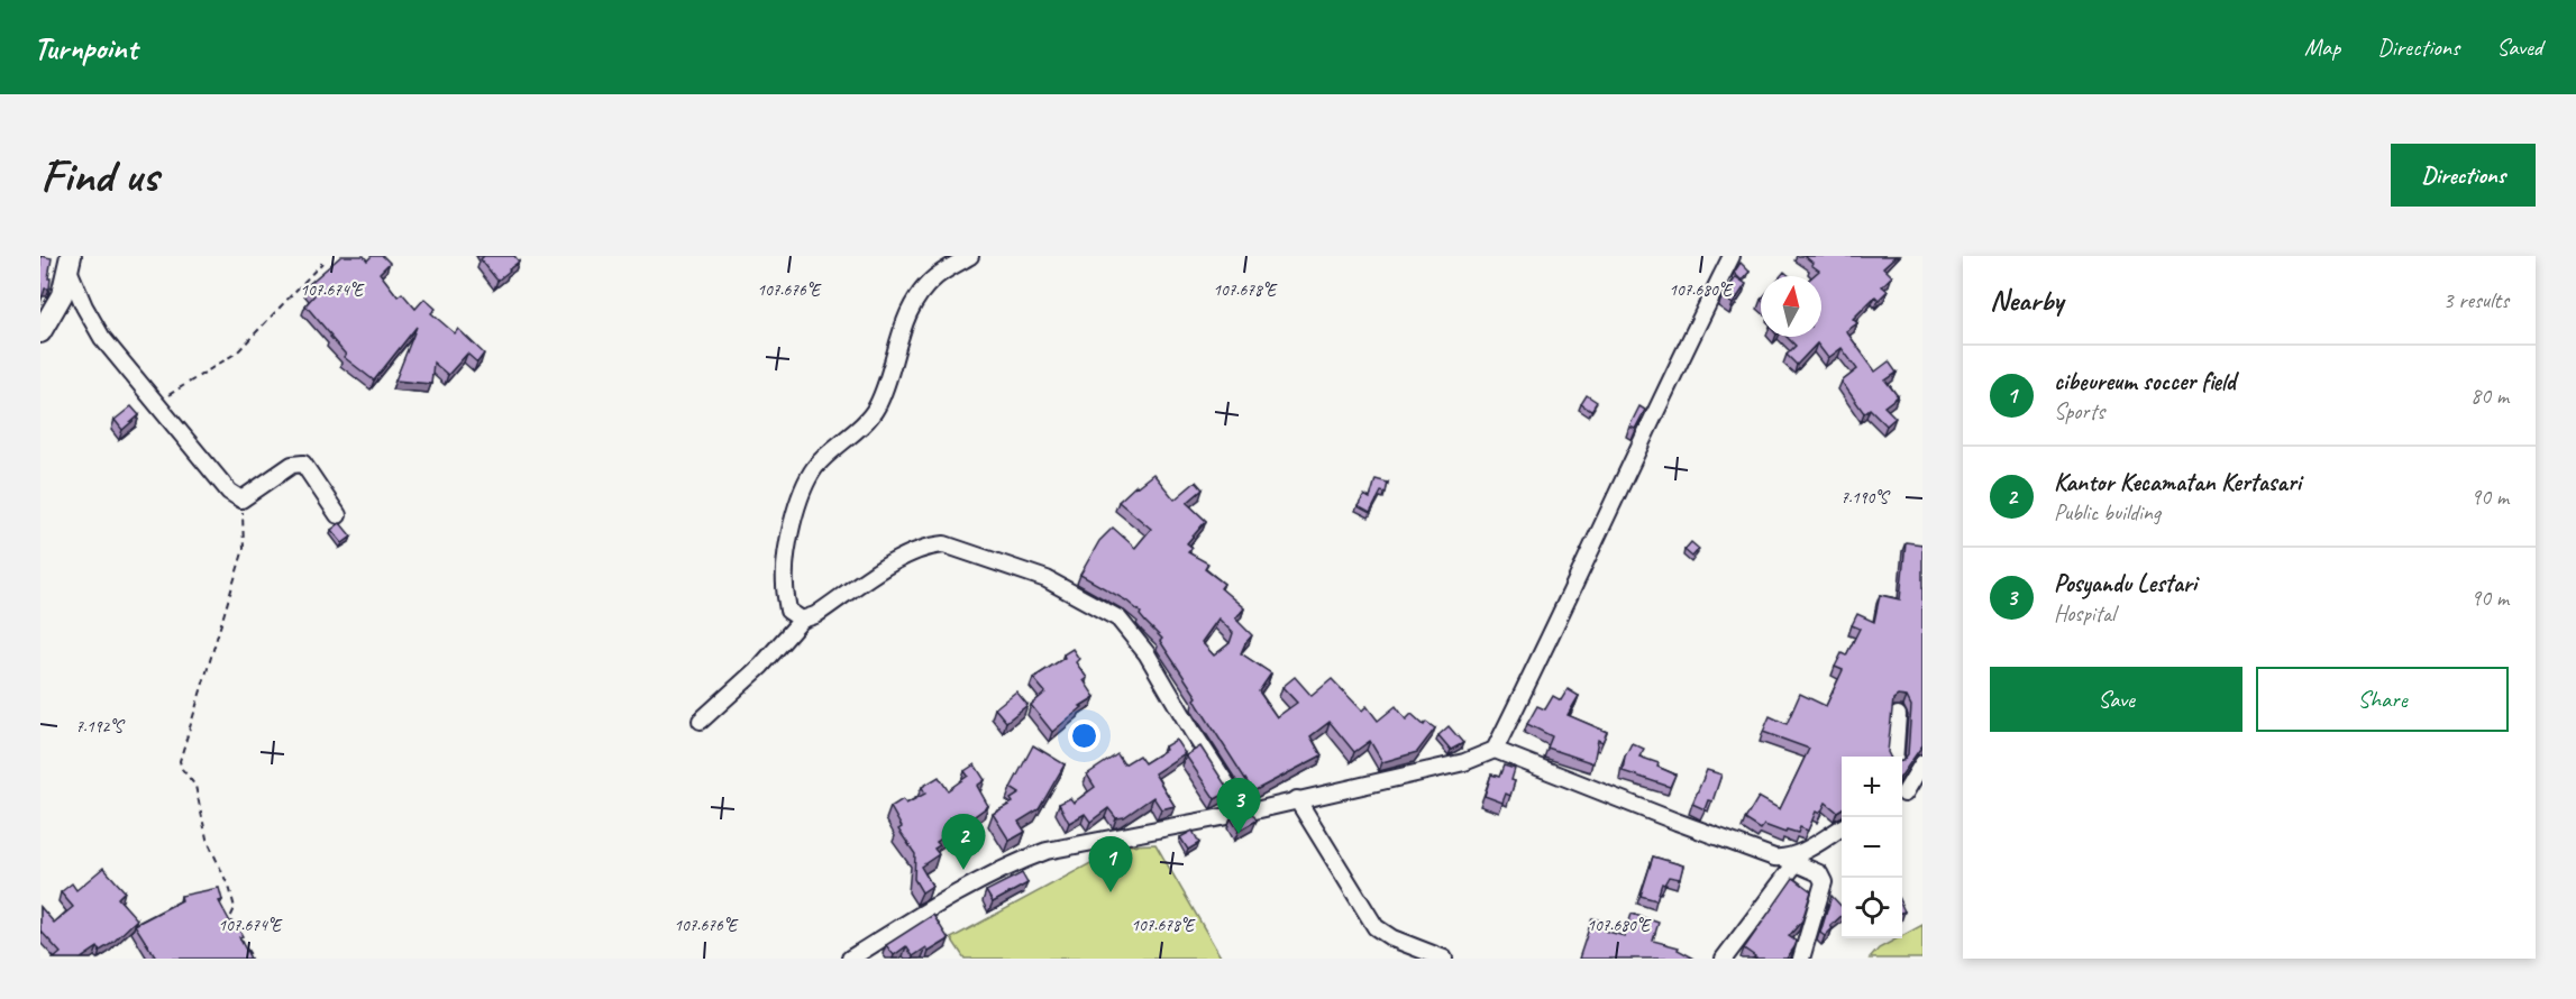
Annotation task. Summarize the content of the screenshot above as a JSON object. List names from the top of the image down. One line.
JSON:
{"north":"top","page":{"header":"Turnpoint","nav":["Map","Directions","Saved"],"buttons":["Directions",["Save","Share"]],"title":"Find us","heading":["Nearby","3 results"],"list":[{"mark":"1","name":"cibeureum soccer field","note":"Sports","value":"80 m"},{"mark":"2","name":"Kantor Kecamatan Kertasari","note":"Public building","value":"90 m"},{"mark":"3","name":"Posyandu Lestari","note":"Hospital","value":"90 m"}],"map_buttons":["+","−"],"pins":["3","2","1"]},"coordinates":["107.674°E","107.676°E","107.678°E","107.680°E","7.190°S","7.192°S"]}
